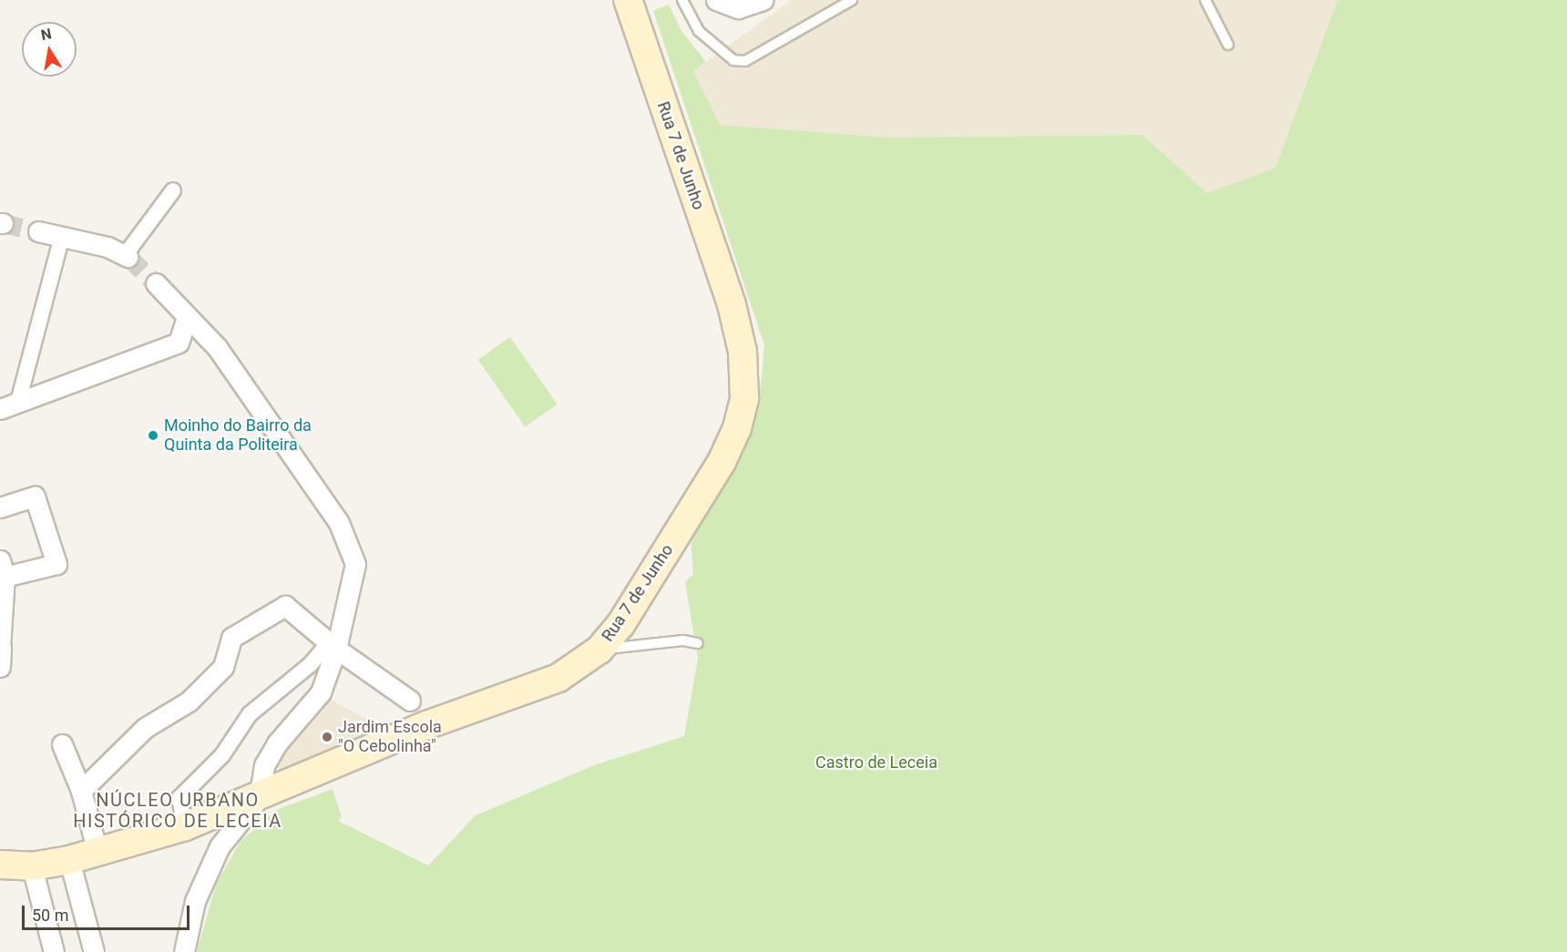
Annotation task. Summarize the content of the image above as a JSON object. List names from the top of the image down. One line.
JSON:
{"streets":{"main road":["Rua 7 de Junho"]},"districts":["NÚCLEO URBANO HISTÓRICO DE LECEIA"],"parks":["Castro de Leceia"],"places":["Moinho do Bairro da Quinta da Politeira","Jardim Escola \"O Cebolinha\""],"scale_bar":"50 m","north":"top"}
